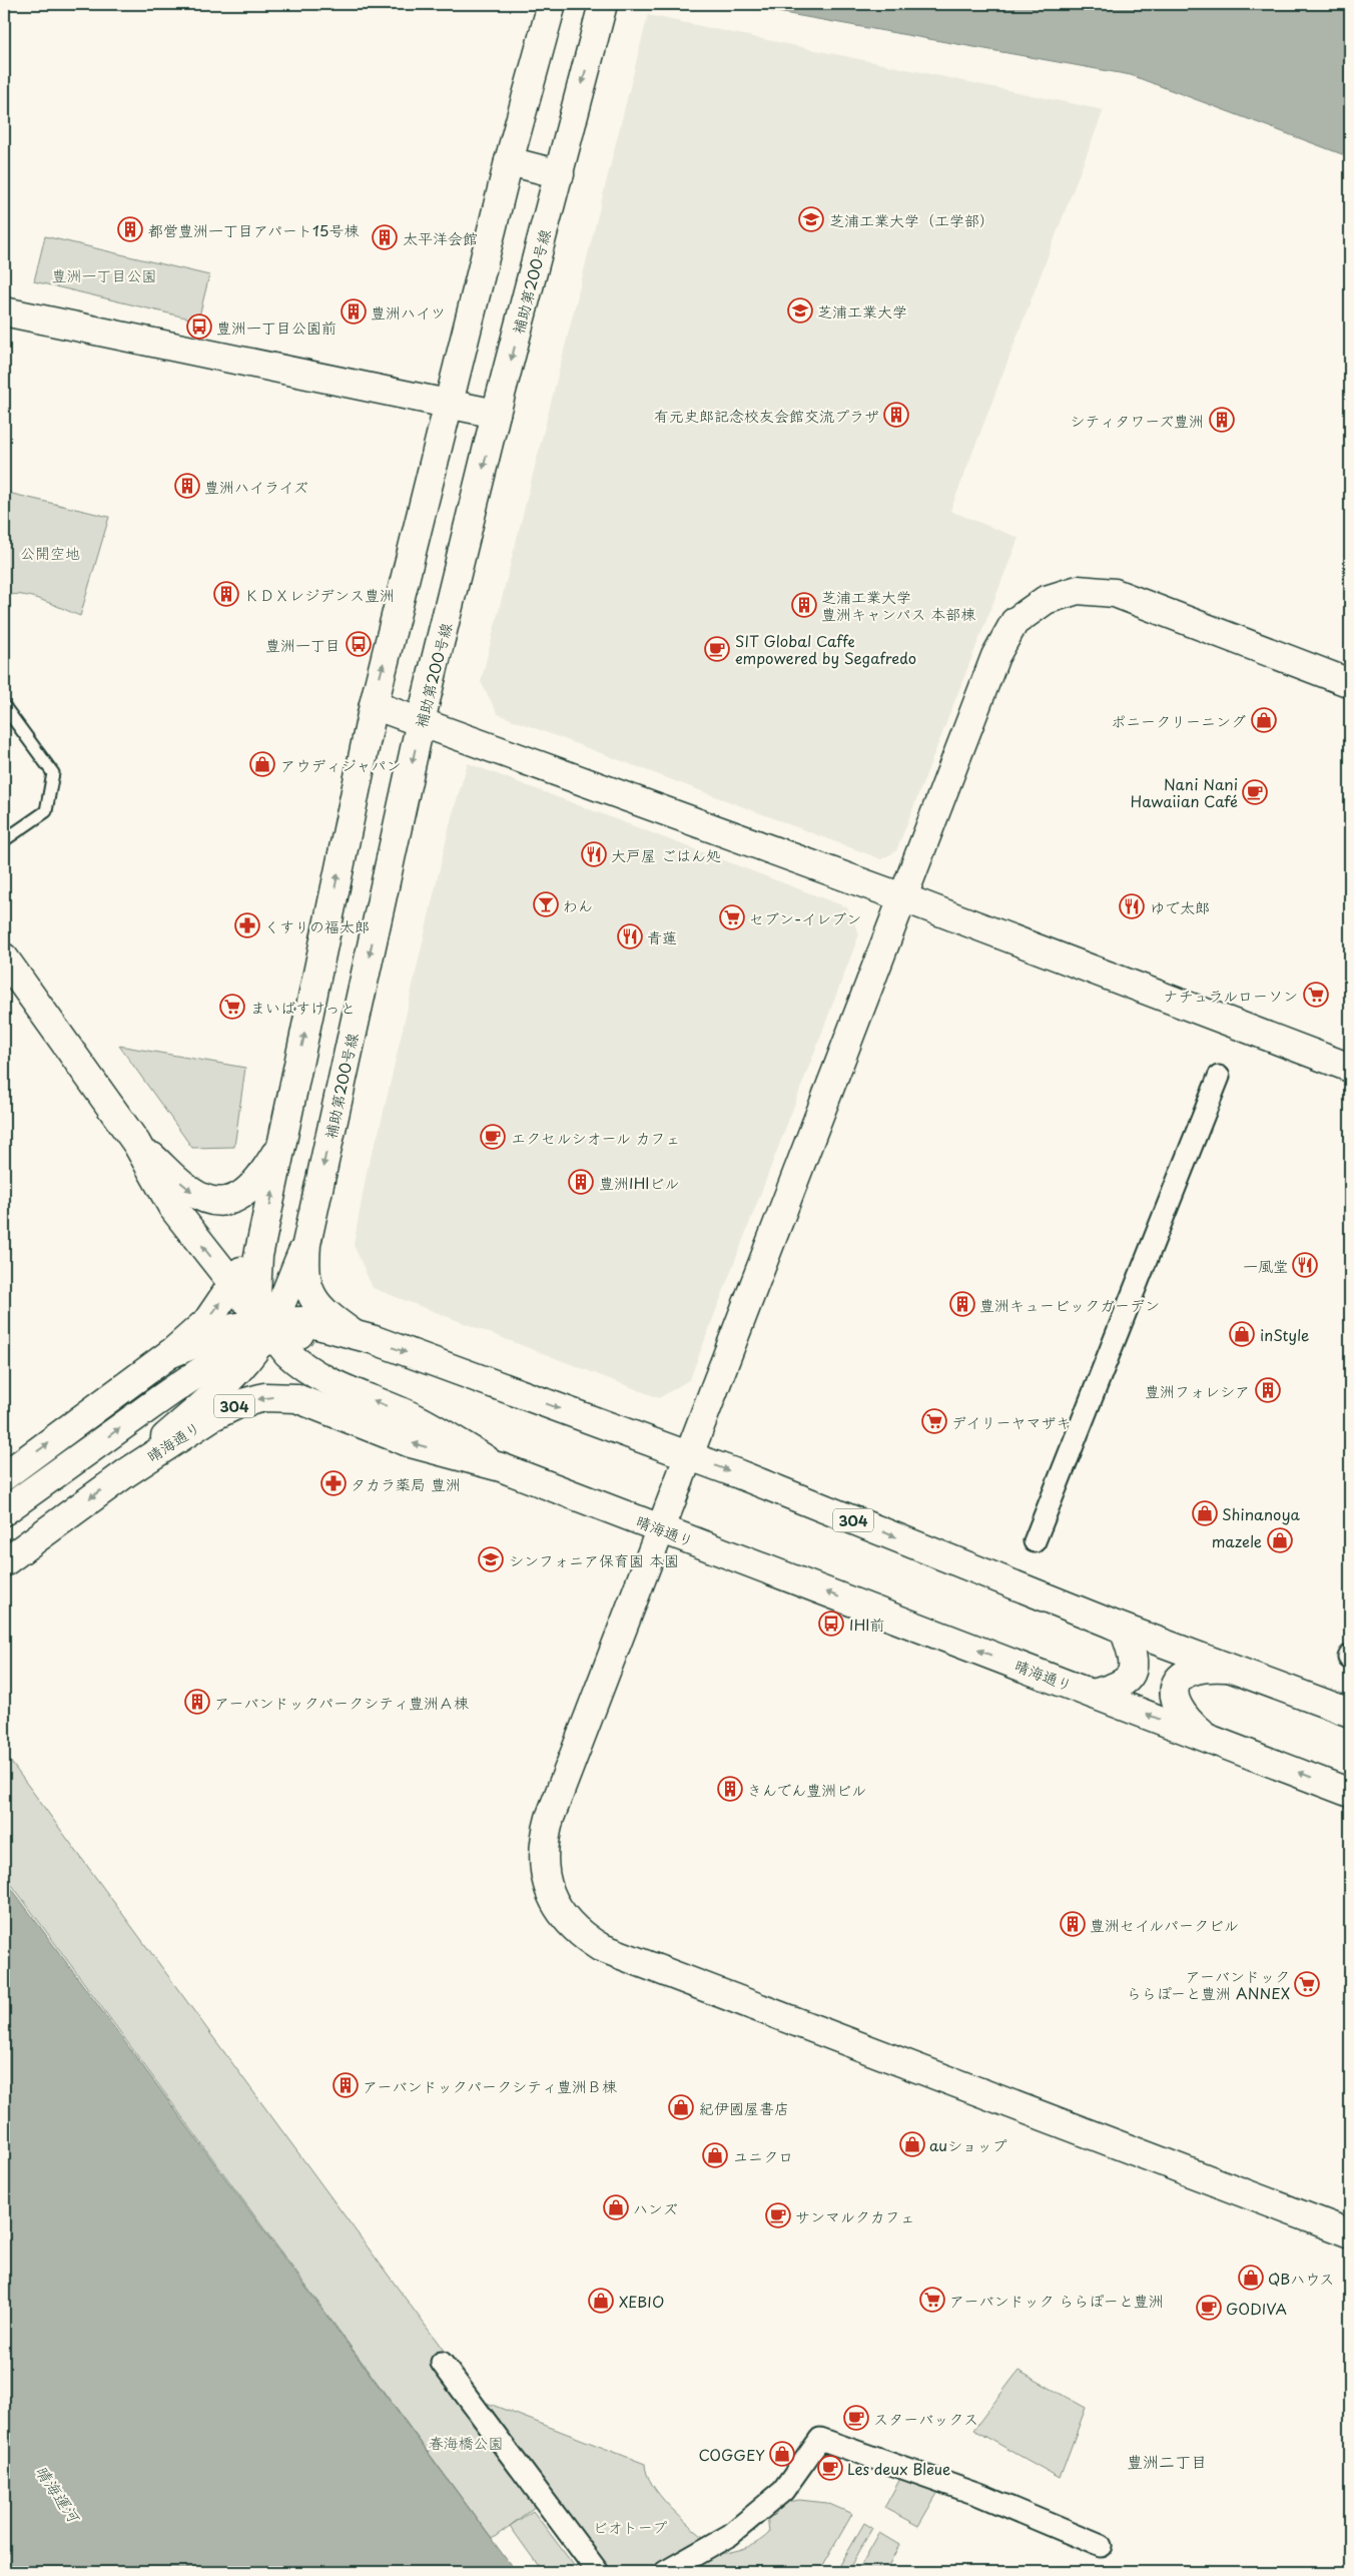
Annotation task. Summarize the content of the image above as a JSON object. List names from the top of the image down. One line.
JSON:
{"streets":{"street":["補助第200号線","304","晴海通り"]},"crossings":[["補助第200号線","304"]],"districts":["豊洲二丁目"],"water":["晴海運河"],"parks":["豊洲一丁目公園","公開空地","春海橋公園","ビオトープ"],"places":{"school or university":["芝浦工業大学（工学部）","芝浦工業大学","シンフォニア保育園 本園"],"building":["都営豊洲一丁目アパート15号棟","太平洋会館","豊洲ハイツ","有元史郎記念校友会館交流プラザ","シティタワーズ豊洲","豊洲ハイライズ","ＫＤＸレジデンス豊洲","芝浦工業大学 豊洲キャンパス 本部棟","豊洲IHIビル","豊洲キュービックガーデン","豊洲フォレシア","アーバンドックパークシティ豊洲Ａ棟","きんでん豊洲ビル","豊洲セイルパークビル","アーバンドックパークシティ豊洲Ｂ棟"],"bus stop":["豊洲一丁目公園前","豊洲一丁目","IHI前"],"cafe":["SIT Global Caffe empowered by Segafredo","Nani Nani Hawaiian Café","エクセルシオール カフェ","サンマルクカフェ","GODIVA","スターバックス","Les deux Bleue"],"shop":["ポニークリーニング","アウディジャパン","inStyle","Shinanoya","mazele","紀伊國屋書店","auショップ","ユニクロ","ハンズ","QBハウス","XEBIO","COGGEY"],"restaurant":["大戸屋 ごはん処","ゆで太郎","青蓮","一風堂"],"bar":["わん"],"supermarket":["セブン-イレブン","ナチュラルローソン","まいばすけっと","デイリーヤマザキ","アーバンドック ららぽーと豊洲 ANNEX","アーバンドック ららぽーと豊洲"],"pharmacy":["くすりの福太郎","タカラ薬局 豊洲"]}}
